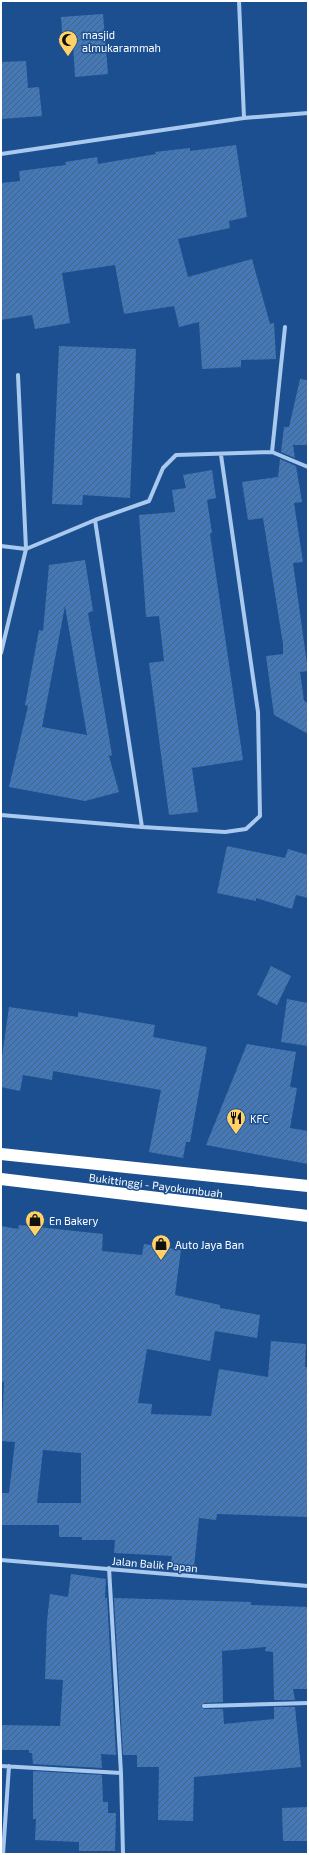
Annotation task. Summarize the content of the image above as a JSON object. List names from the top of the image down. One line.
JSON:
{"streets":{"highway":["Bukittinggi - Payokumbuah"],"street":["Jalan Balik Papan"]},"places":{"mosque":["masjid almukarammah"],"restaurant":["KFC"],"shop":["En Bakery","Auto Jaya Ban"]}}
